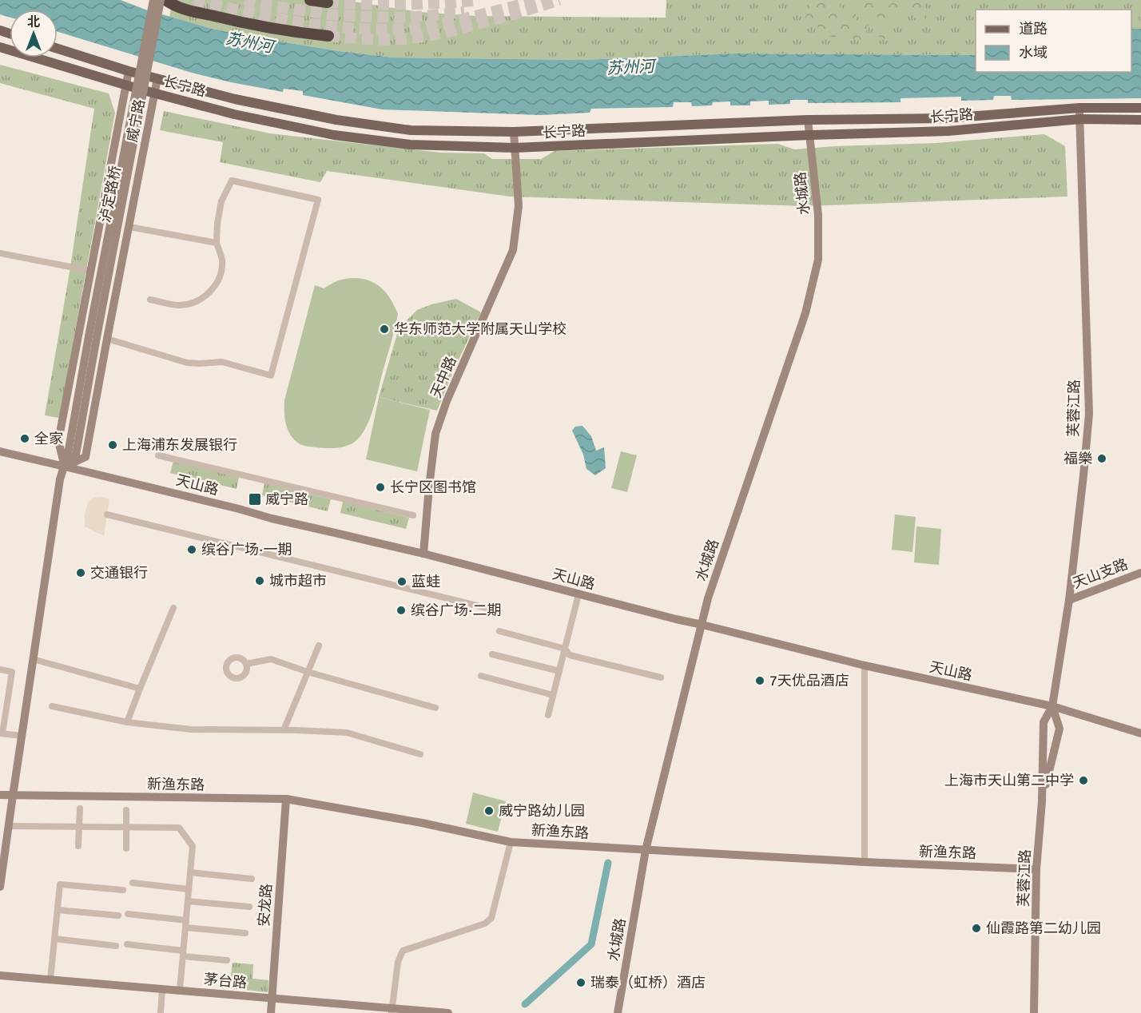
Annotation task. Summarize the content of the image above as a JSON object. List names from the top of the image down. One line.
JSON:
{"streets":{"main road":["长宁路"],"street":["威宁路","水城路","泸定路桥","天中路","芙蓉江路","天山路","天山支路","新渔东路","安龙路","茅台路"]},"crossings":[["长宁路","威宁路"],["长宁路","水城路"],["长宁路","天中路"],["长宁路","芙蓉江路"],["威宁路","泸定路桥"],["威宁路","天山路"],["威宁路","新渔东路"],["水城路","天山路"],["水城路","新渔东路"],["天中路","天山路"],["芙蓉江路","天山路"],["芙蓉江路","天山支路"],["芙蓉江路","新渔东路"],["新渔东路","安龙路"],["安龙路","茅台路"]],"water":["苏州河"],"places":{"other":["华东师范大学附属天山学校","全家","上海浦东发展银行","福樂","长宁区图书馆","缤谷广场·一期","交通银行","城市超市","蓝蛙","缤谷广场·二期","7天优品酒店","上海市天山第二中学","威宁路幼儿园","仙霞路第二幼儿园","瑞泰（虹桥）酒店"],"transit":["威宁路"]},"legend":["道路","水域"],"north":"top"}
